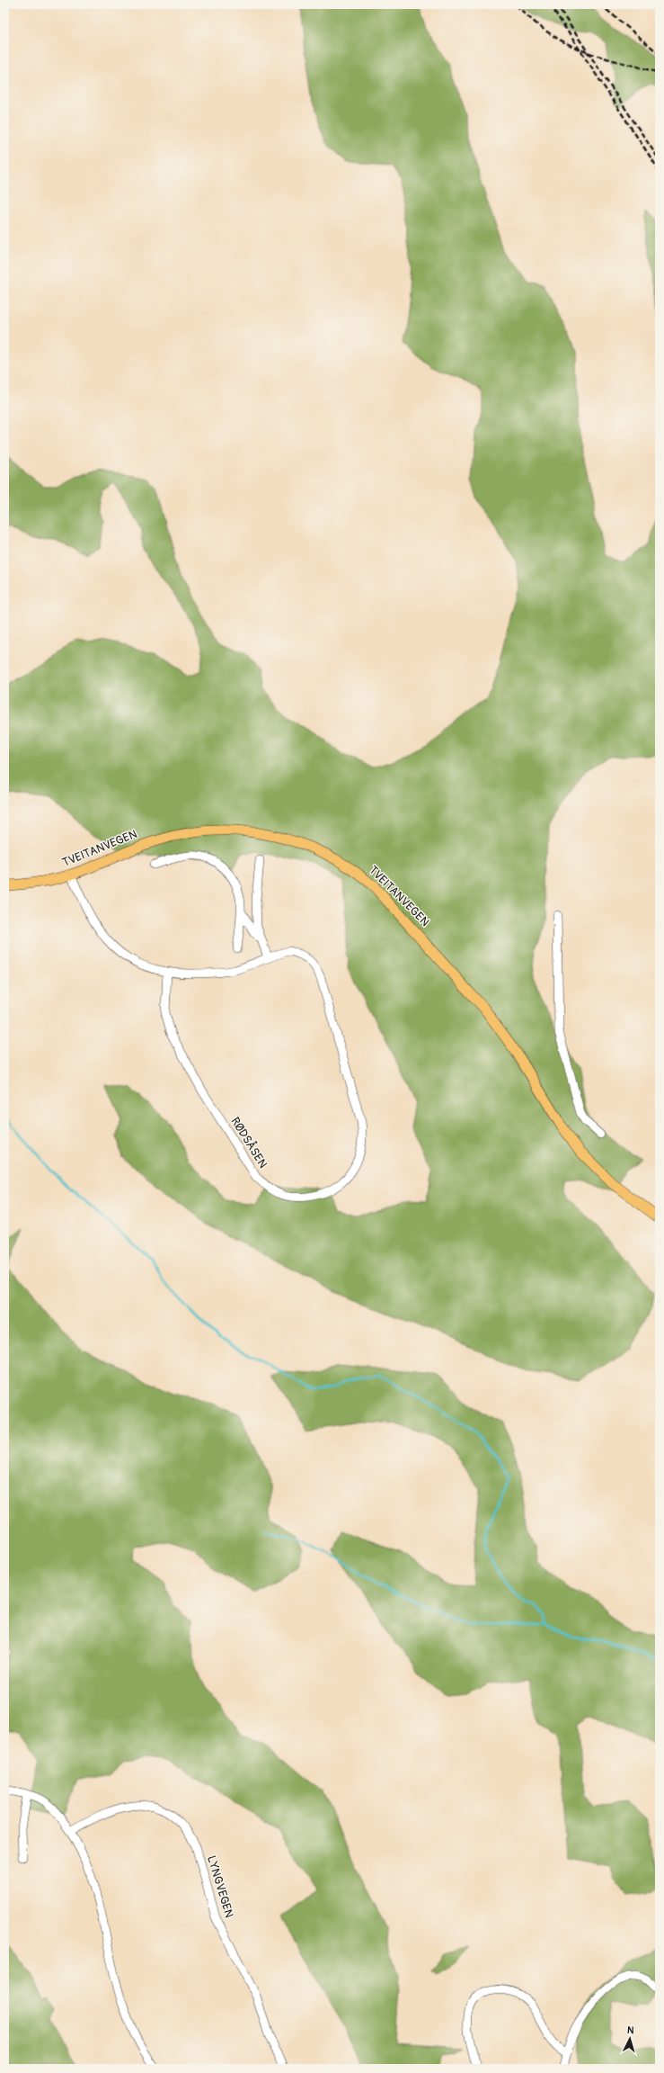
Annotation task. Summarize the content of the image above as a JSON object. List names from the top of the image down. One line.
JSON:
{"streets":{"main road":["TVEITANVEGEN"],"street":["RØDSÅSEN","LYNGVEGEN"]},"crossings":[["TVEITANVEGEN","RØDSÅSEN"]],"north":"top"}
